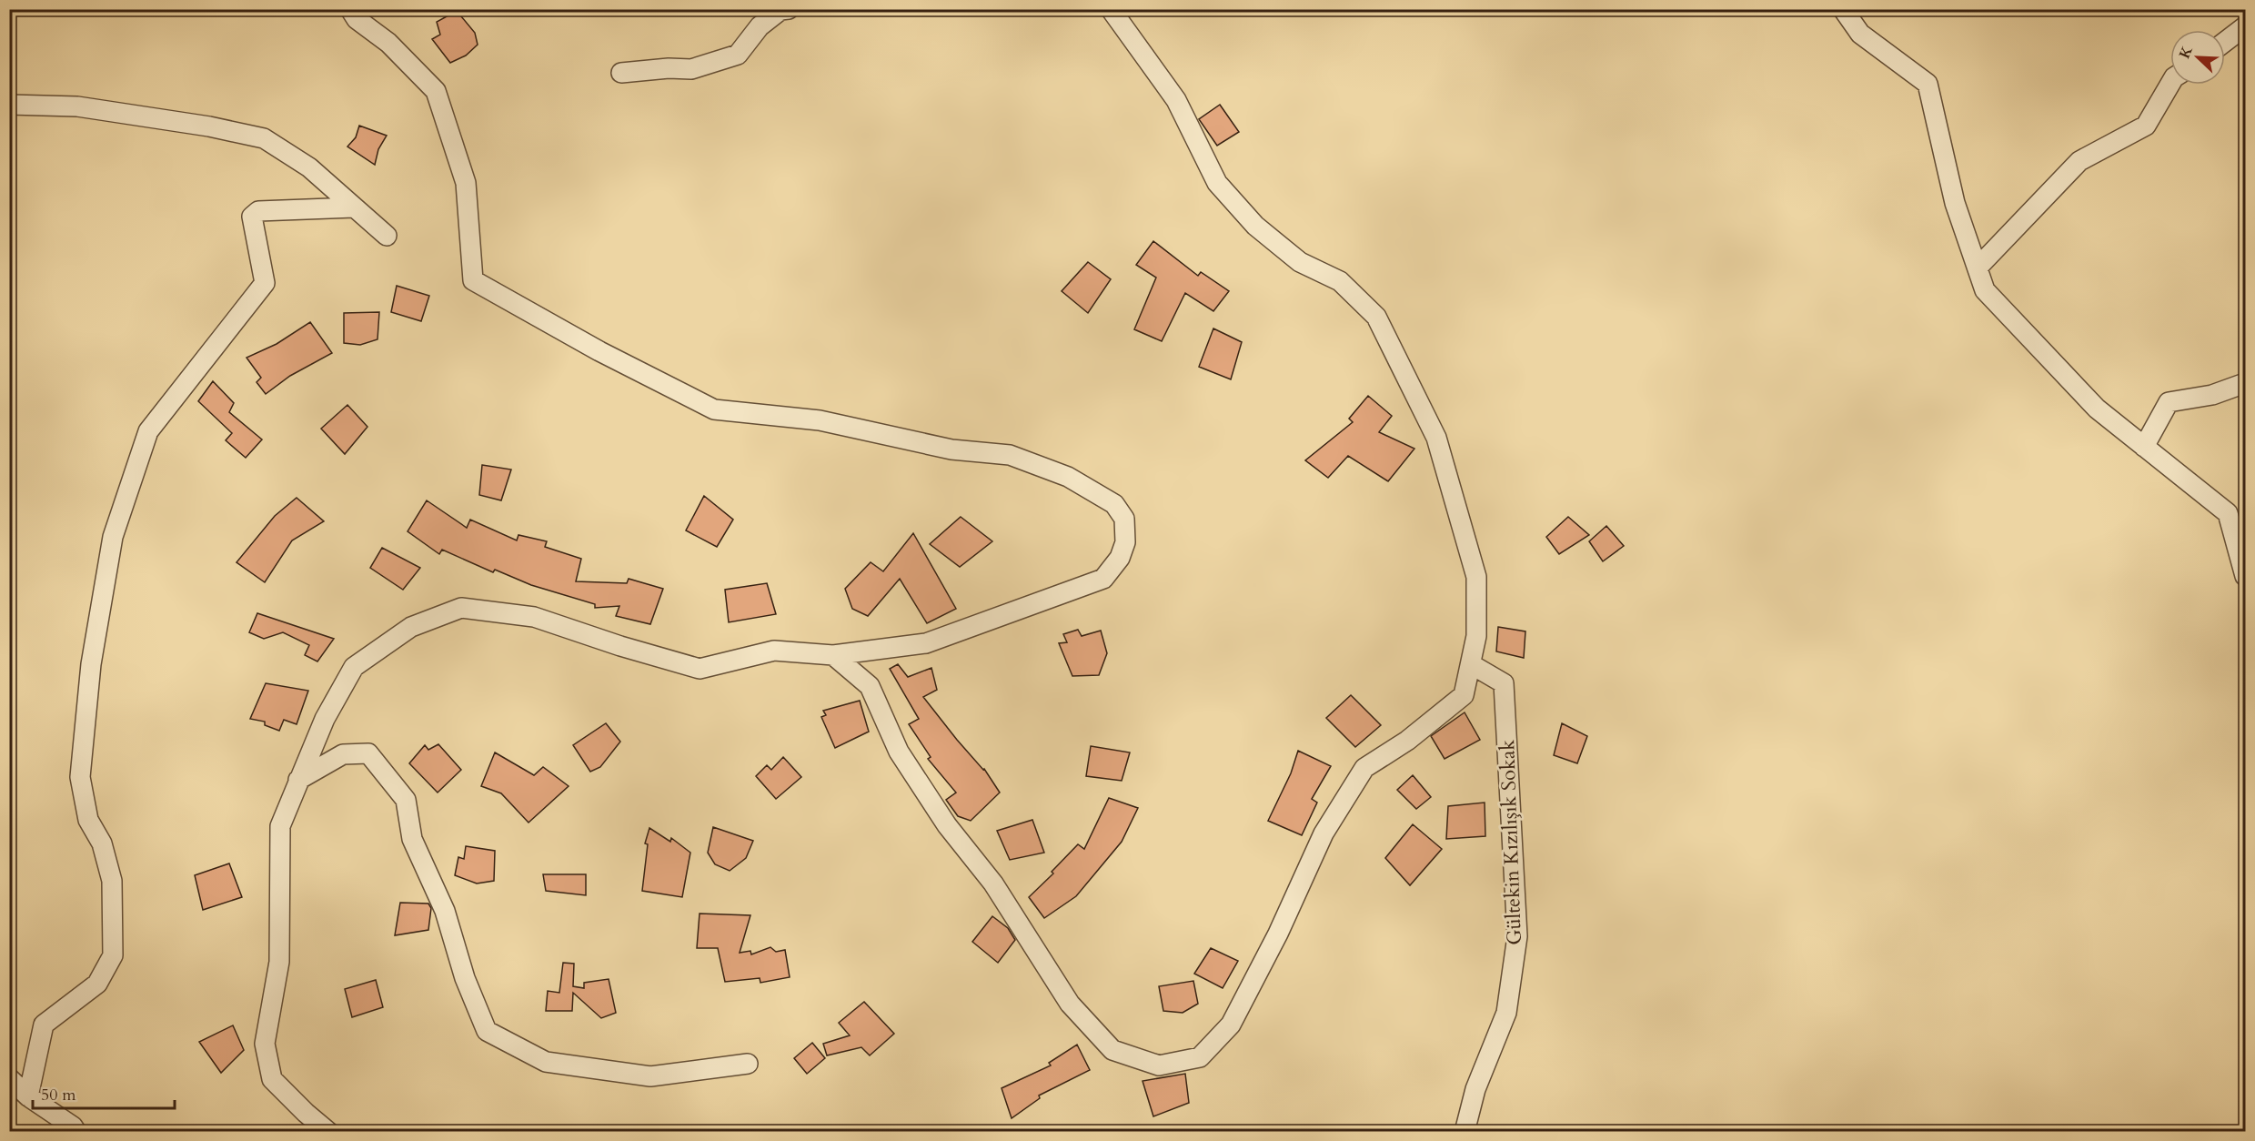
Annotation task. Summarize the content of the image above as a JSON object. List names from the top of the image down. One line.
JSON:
{"streets":{"street":["Gültekin Kızılışık Sokak"]},"scale_bar":"50 m","north":"top left"}
